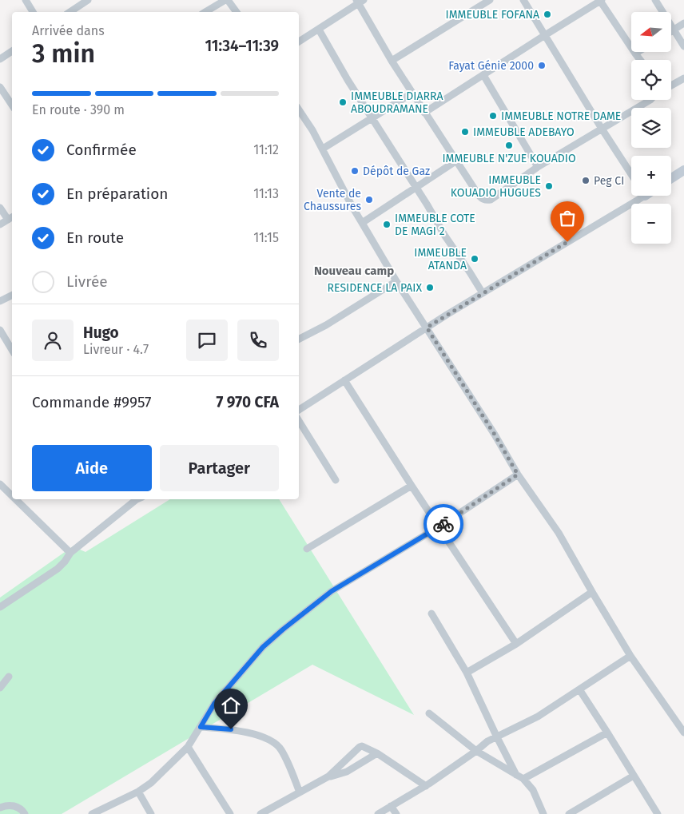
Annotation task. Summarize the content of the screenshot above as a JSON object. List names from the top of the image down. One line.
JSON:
{"districts":["Nouveau camp"],"places":["IMMEUBLE FOFANA","Fayat Génie 2000","IMMEUBLE DIARRA ABOUDRAMANE","IMMEUBLE NOTRE DAME","IMMEUBLE ADEBAYO","IMMEUBLE N'ZUE KOUADIO","Dépôt de Gaz","Peg CI","IMMEUBLE KOUADIO HUGUES","Vente de Chaussures","IMMEUBLE COTE DE MAGI 2","IMMEUBLE ATANDA","RESIDENCE LA PAIX"],"north":"left","page":{"map_buttons":["+","−"],"heading":["3 min","Arrivée dans","11:34–11:39"],"panel":["Hugo","Livreur · 4.7","Commande #9957","7 970 CFA"],"bar":"En route · 390 m","list":[["Confirmée","11:12"],["En préparation","11:13"],["En route","11:15"],"Livrée"],"buttons":["Aide","Partager"]}}
